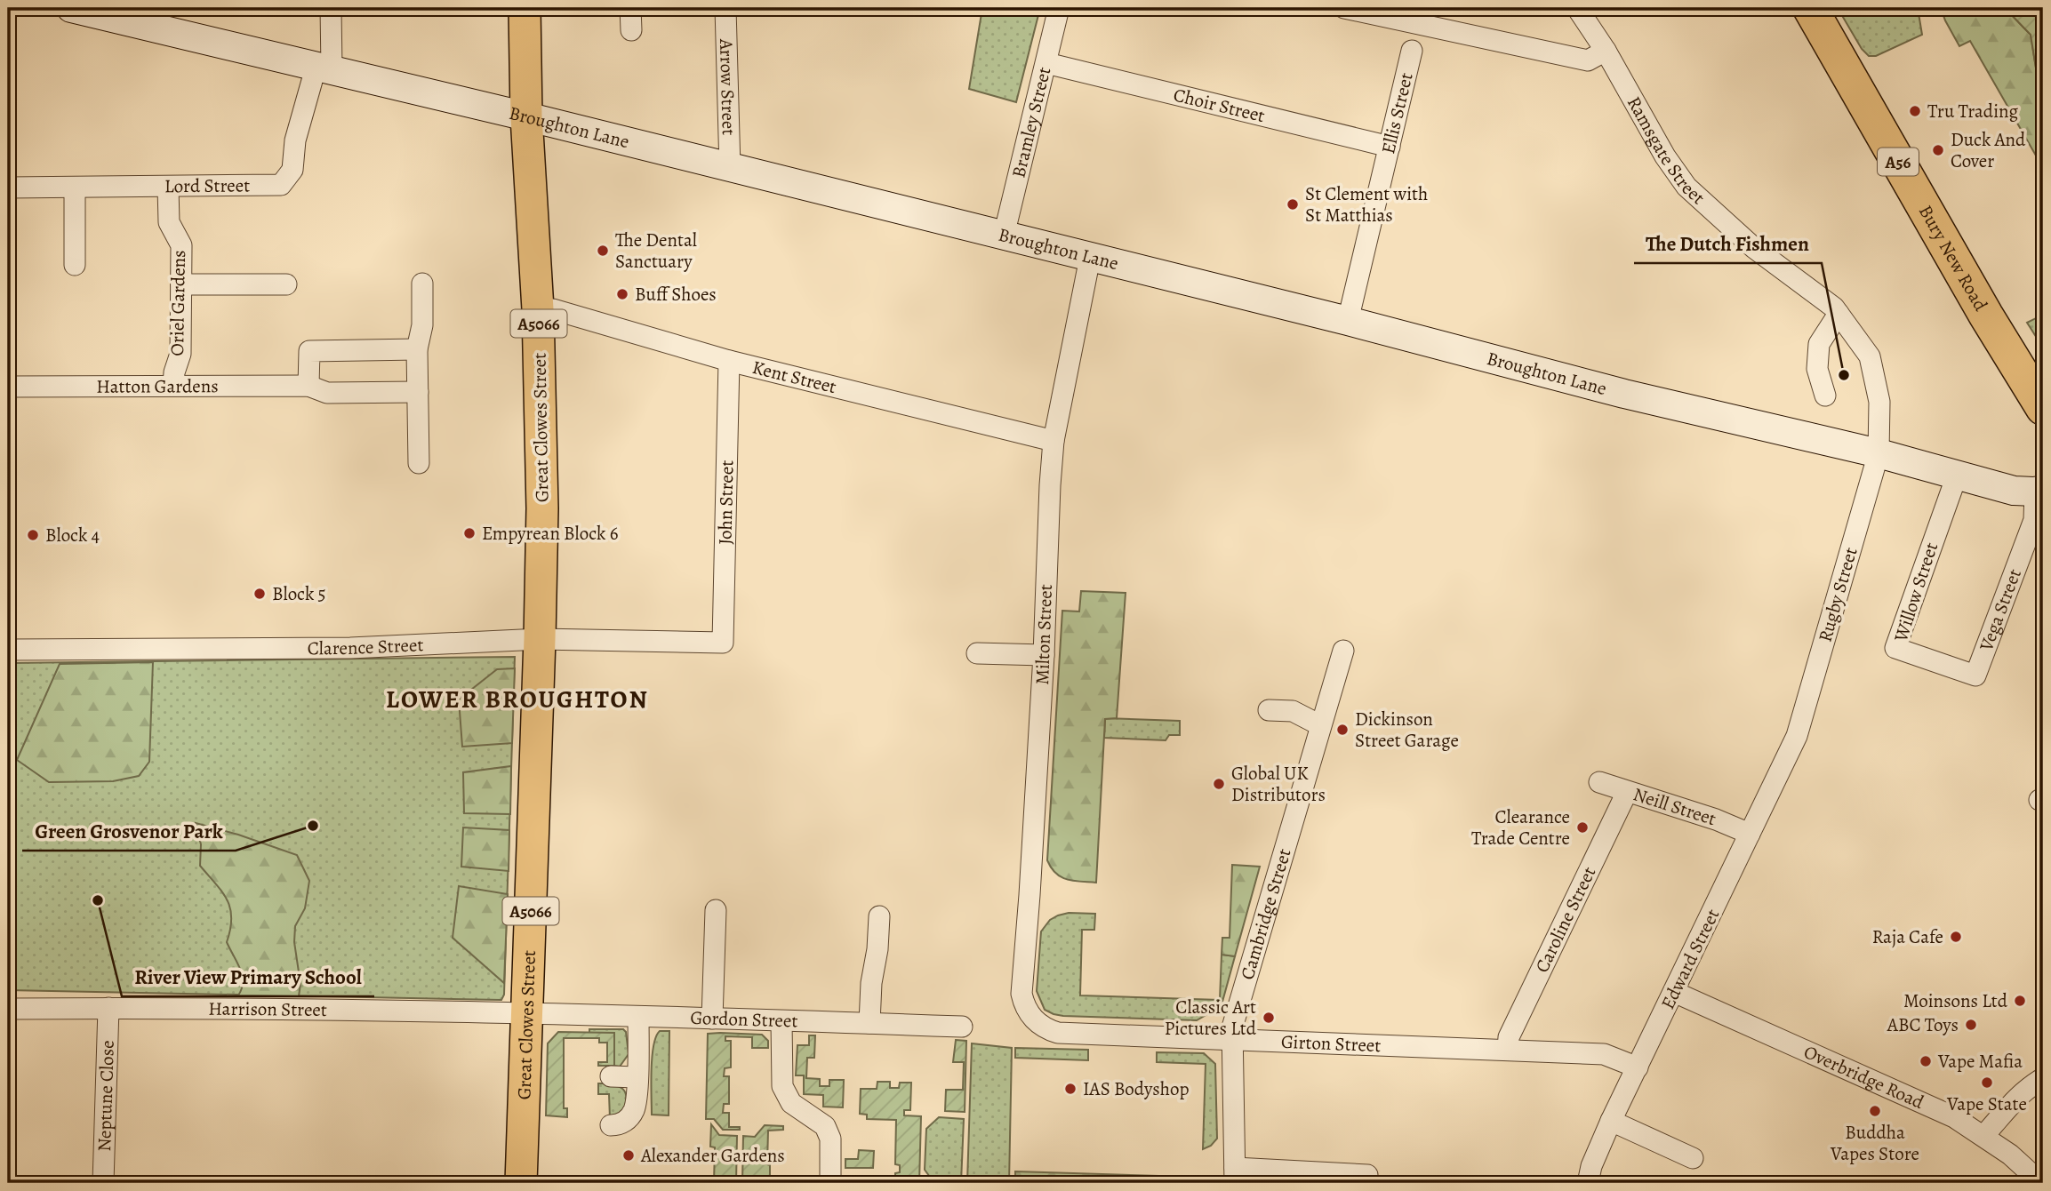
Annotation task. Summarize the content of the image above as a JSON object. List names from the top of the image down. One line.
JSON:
{"streets":{"highway":["A56","Bury New Road"],"main road":["A5066","Great Clowes Street"],"street":["Arrow Street","Choir Street","Ellis Street","Bramley Street","Broughton Lane","Ramsgate Street","Lord Street","Oriel Gardens","Kent Street","Hatton Gardens","John Street","Willow Street","Rugby Street","Vega Street","Milton Street","Clarence Street","Neill Street","Cambridge Street","Caroline Street","Edward Street","Harrison Street","Gordon Street","Girton Street","Overbridge Road","Neptune Close"]},"crossings":[["Arrow Street","Broughton Lane"],["Choir Street","Ellis Street"],["Choir Street","Bramley Street"],["Ellis Street","Broughton Lane"],["Bramley Street","Broughton Lane"],["Broughton Lane","Ramsgate Street"],["Broughton Lane","Lord Street"],["Broughton Lane","Great Clowes Street"],["Broughton Lane","Willow Street"],["Broughton Lane","Rugby Street"],["Broughton Lane","Vega Street"],["Broughton Lane","Milton Street"],["Ramsgate Street","Rugby Street"],["Lord Street","Oriel Gardens"],["Oriel Gardens","Hatton Gardens"],["Kent Street","Great Clowes Street"],["Kent Street","John Street"],["Kent Street","Milton Street"],["Great Clowes Street","Clarence Street"],["Great Clowes Street","Harrison Street"],["Great Clowes Street","Gordon Street"],["John Street","Clarence Street"],["Willow Street","Vega Street"],["Rugby Street","Edward Street"],["Milton Street","Girton Street"],["Neill Street","Caroline Street"],["Neill Street","Edward Street"],["Cambridge Street","Girton Street"],["Caroline Street","Girton Street"],["Edward Street","Girton Street"],["Edward Street","Overbridge Road"],["Harrison Street","Gordon Street"],["Harrison Street","Neptune Close"]],"districts":["LOWER BROUGHTON"],"places":["Tru Trading","Duck And Cover","St Clement with St Matthias","The Dental Sanctuary","Buff Shoes","The Dutch Fishmen","Empyrean Block 6","Block 4","Block 5","Dickinson Street Garage","Global UK Distributors","Green Grosvenor Park","Clearance Trade Centre","River View Primary School","Raja Cafe","Moinsons Ltd","Classic Art Pictures Ltd","ABC Toys","Vape Mafia","Vape State","IAS Bodyshop","Buddha Vapes Store","Alexander Gardens"]}
